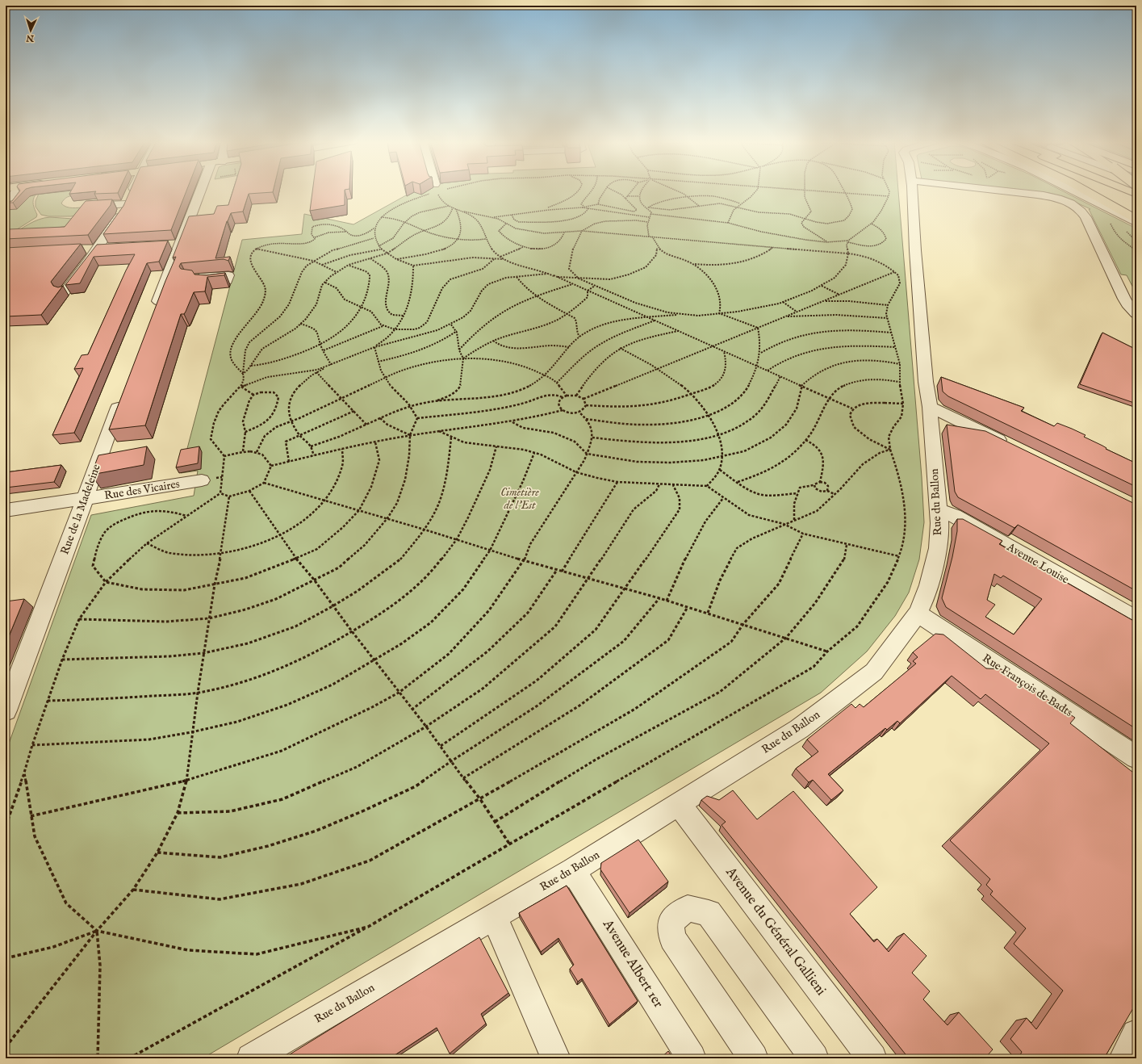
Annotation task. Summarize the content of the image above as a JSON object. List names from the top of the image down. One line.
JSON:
{"streets":{"street":["Rue des Vicaires","Rue du Ballon","Rue de la Madeleine","Avenue Louise","Rue François de Badts","Avenue du Général Gallieni","Avenue Albert 1er"]},"crossings":[["Rue des Vicaires","Rue de la Madeleine"],["Rue du Ballon","Avenue Louise"],["Rue du Ballon","Rue François de Badts"],["Rue du Ballon","Avenue du Général Gallieni"],["Rue du Ballon","Avenue Albert 1er"]],"parks":["Cimetière de l'Est"],"north":"bottom"}
